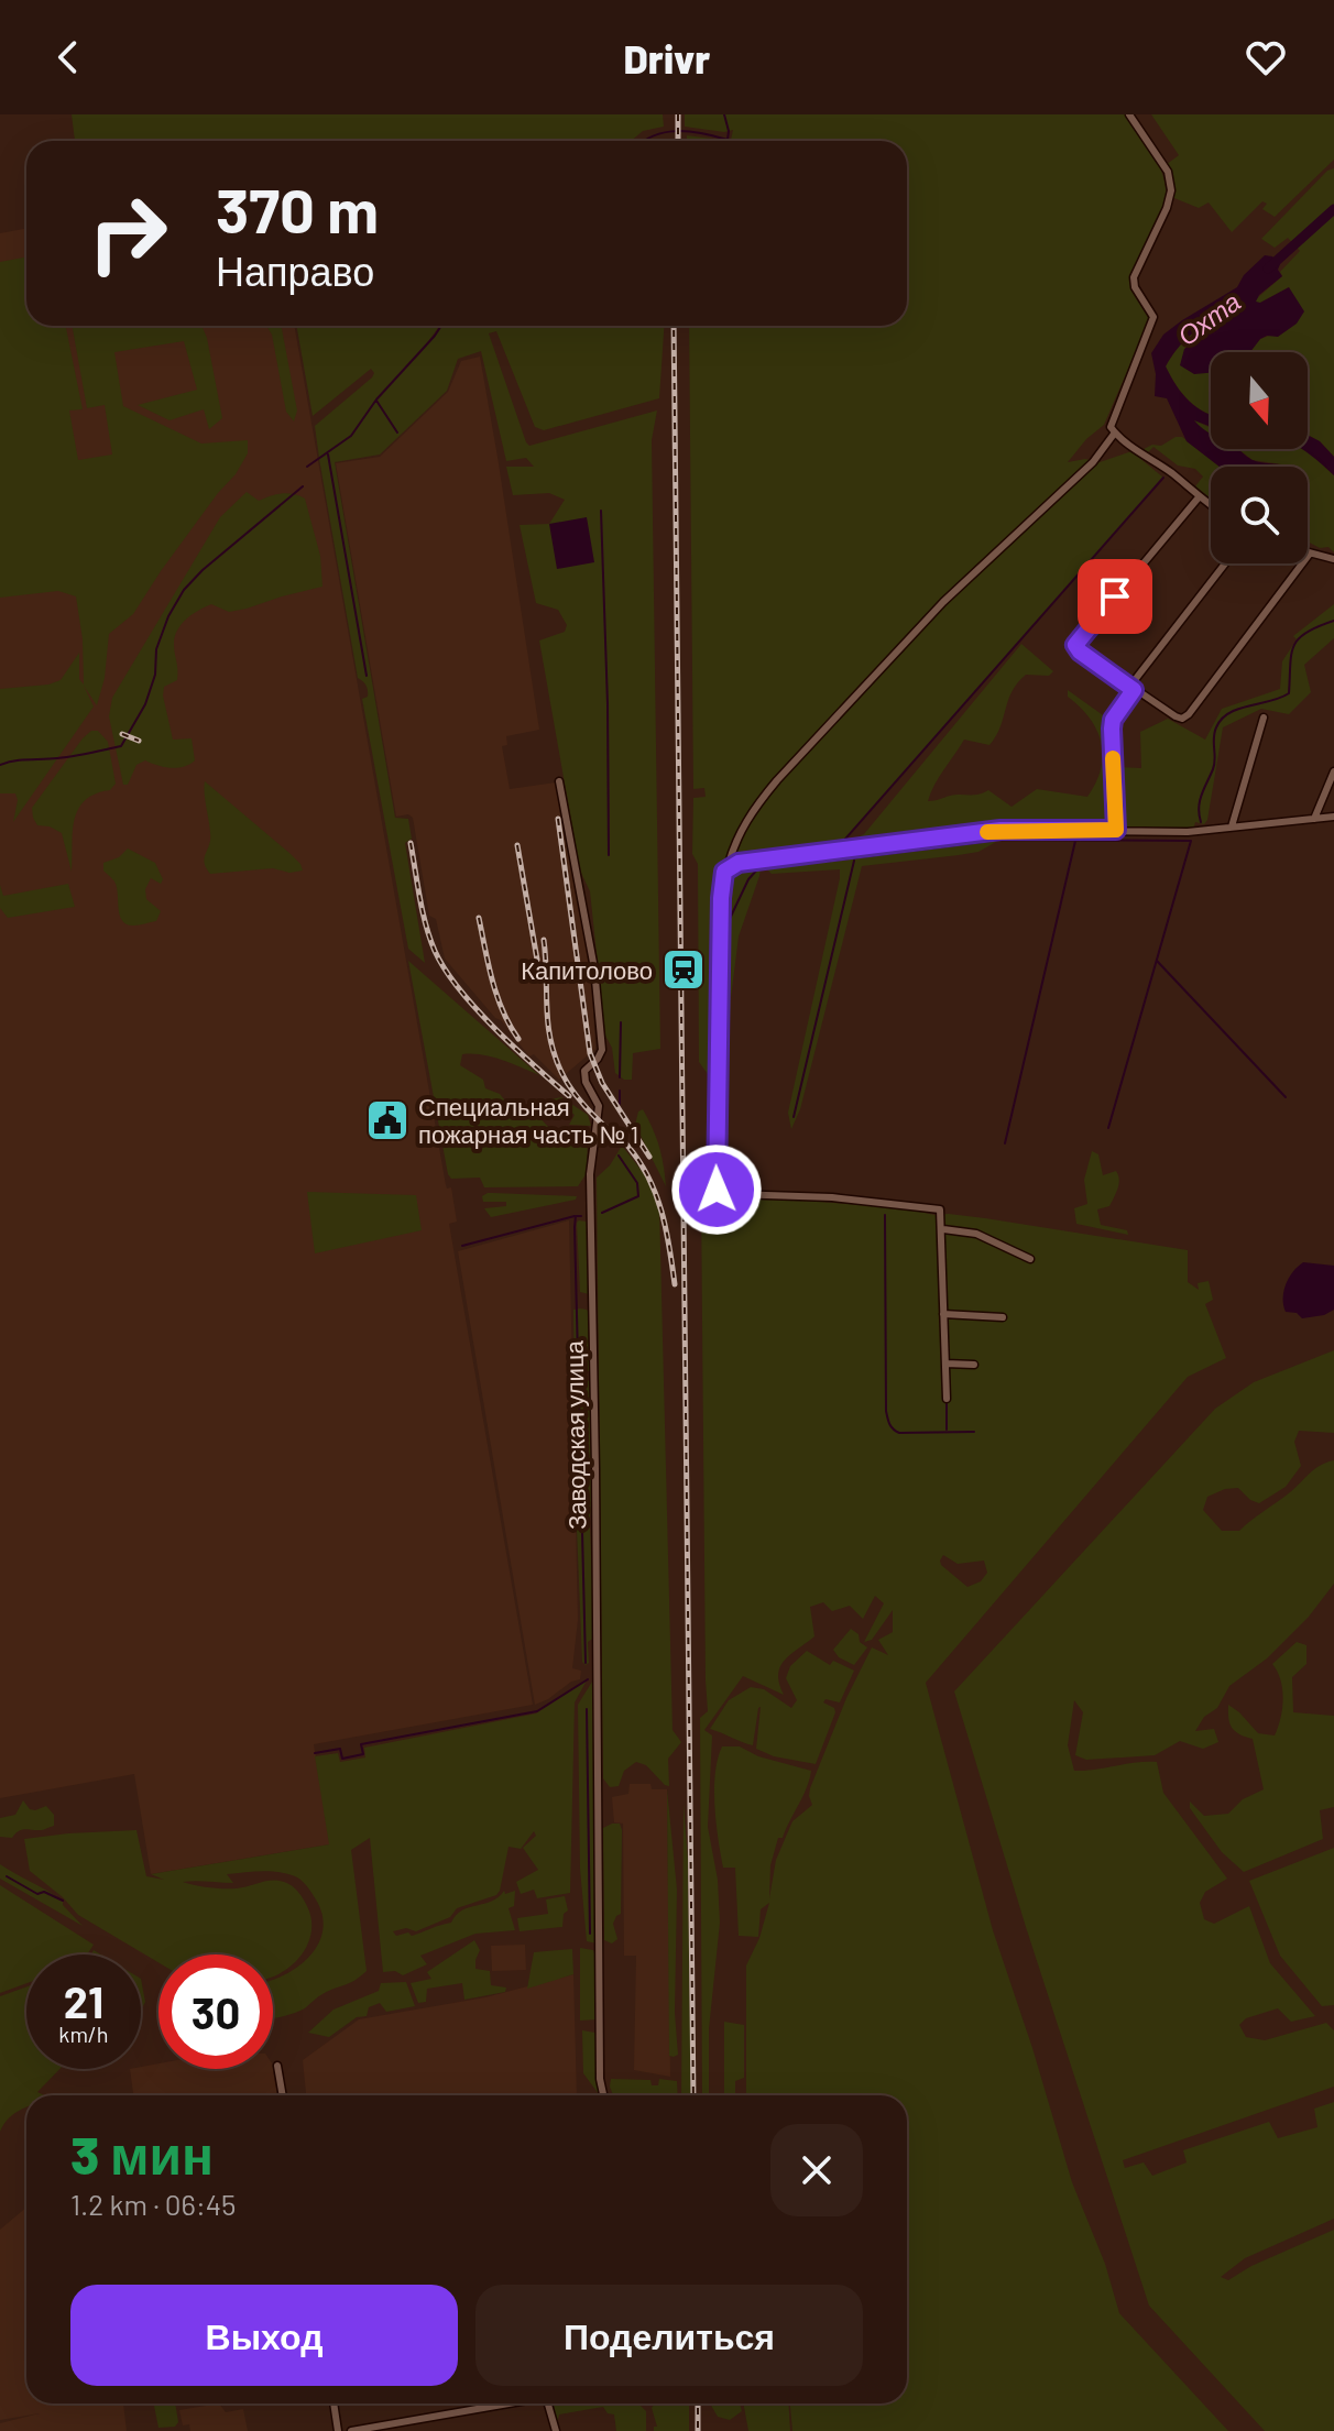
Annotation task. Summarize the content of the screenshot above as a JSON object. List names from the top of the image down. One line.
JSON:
{"streets":{"street":["Заводская улица"]},"water":["Охта"],"places":{"station":["Капитолово"],"public building":["Специальная пожарная часть № 1"]},"north":"bottom","page":{"header":"Drivr","turn":["370 m","Направо"],"speed":"21 km/h","limit":"30","heading":["3 мин","1.2 km · 06:45"],"buttons":["Выход","Поделиться"]}}
